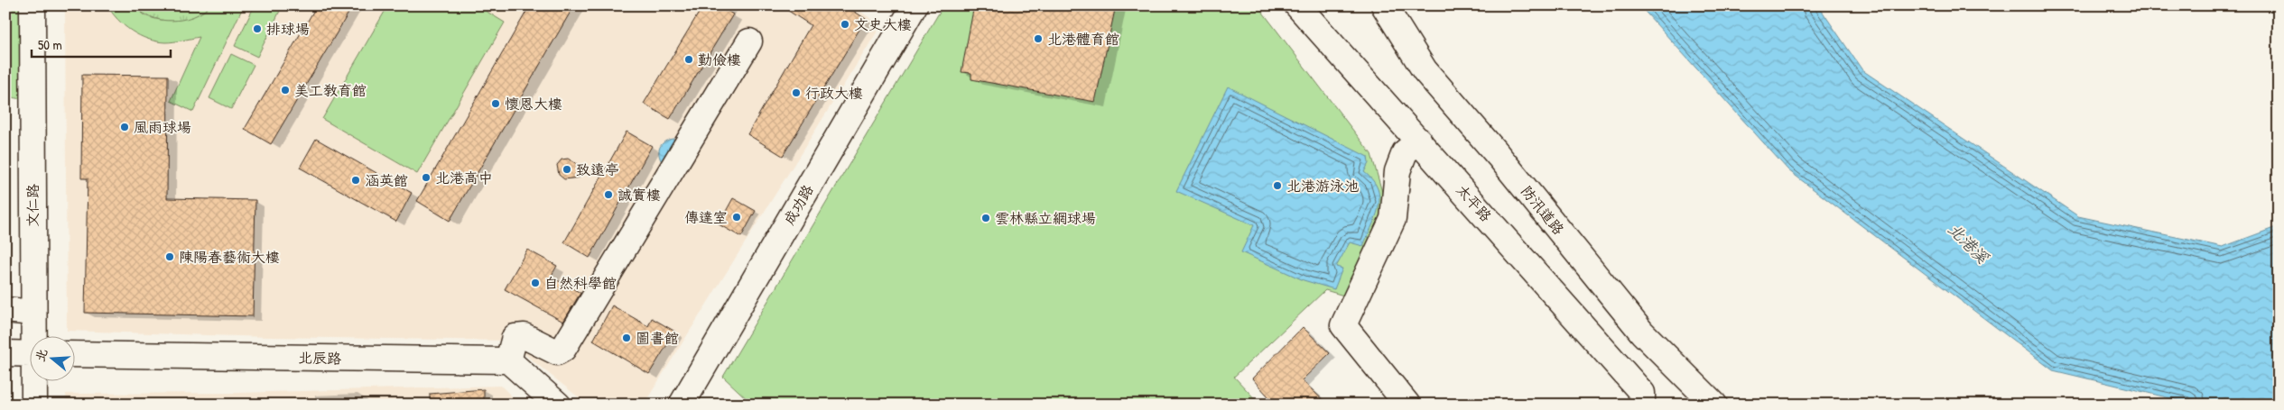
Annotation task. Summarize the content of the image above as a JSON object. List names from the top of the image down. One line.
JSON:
{"streets":{"street":["太平路","成功路","文仁路","防汛道路","北辰路"]},"water":["北港溪"],"places":["文史大樓","排球場","北港體育館","勤儉樓","美工教育館","行政大樓","懷恩大樓","風雨球場","致遠亭","北港高中","涵英館","北港游泳池","誠實樓","傳達室","雲林縣立網球場","陳陽春藝術大樓","自然科學館","圖書館"],"scale_bar":"50 m","north":"left"}
